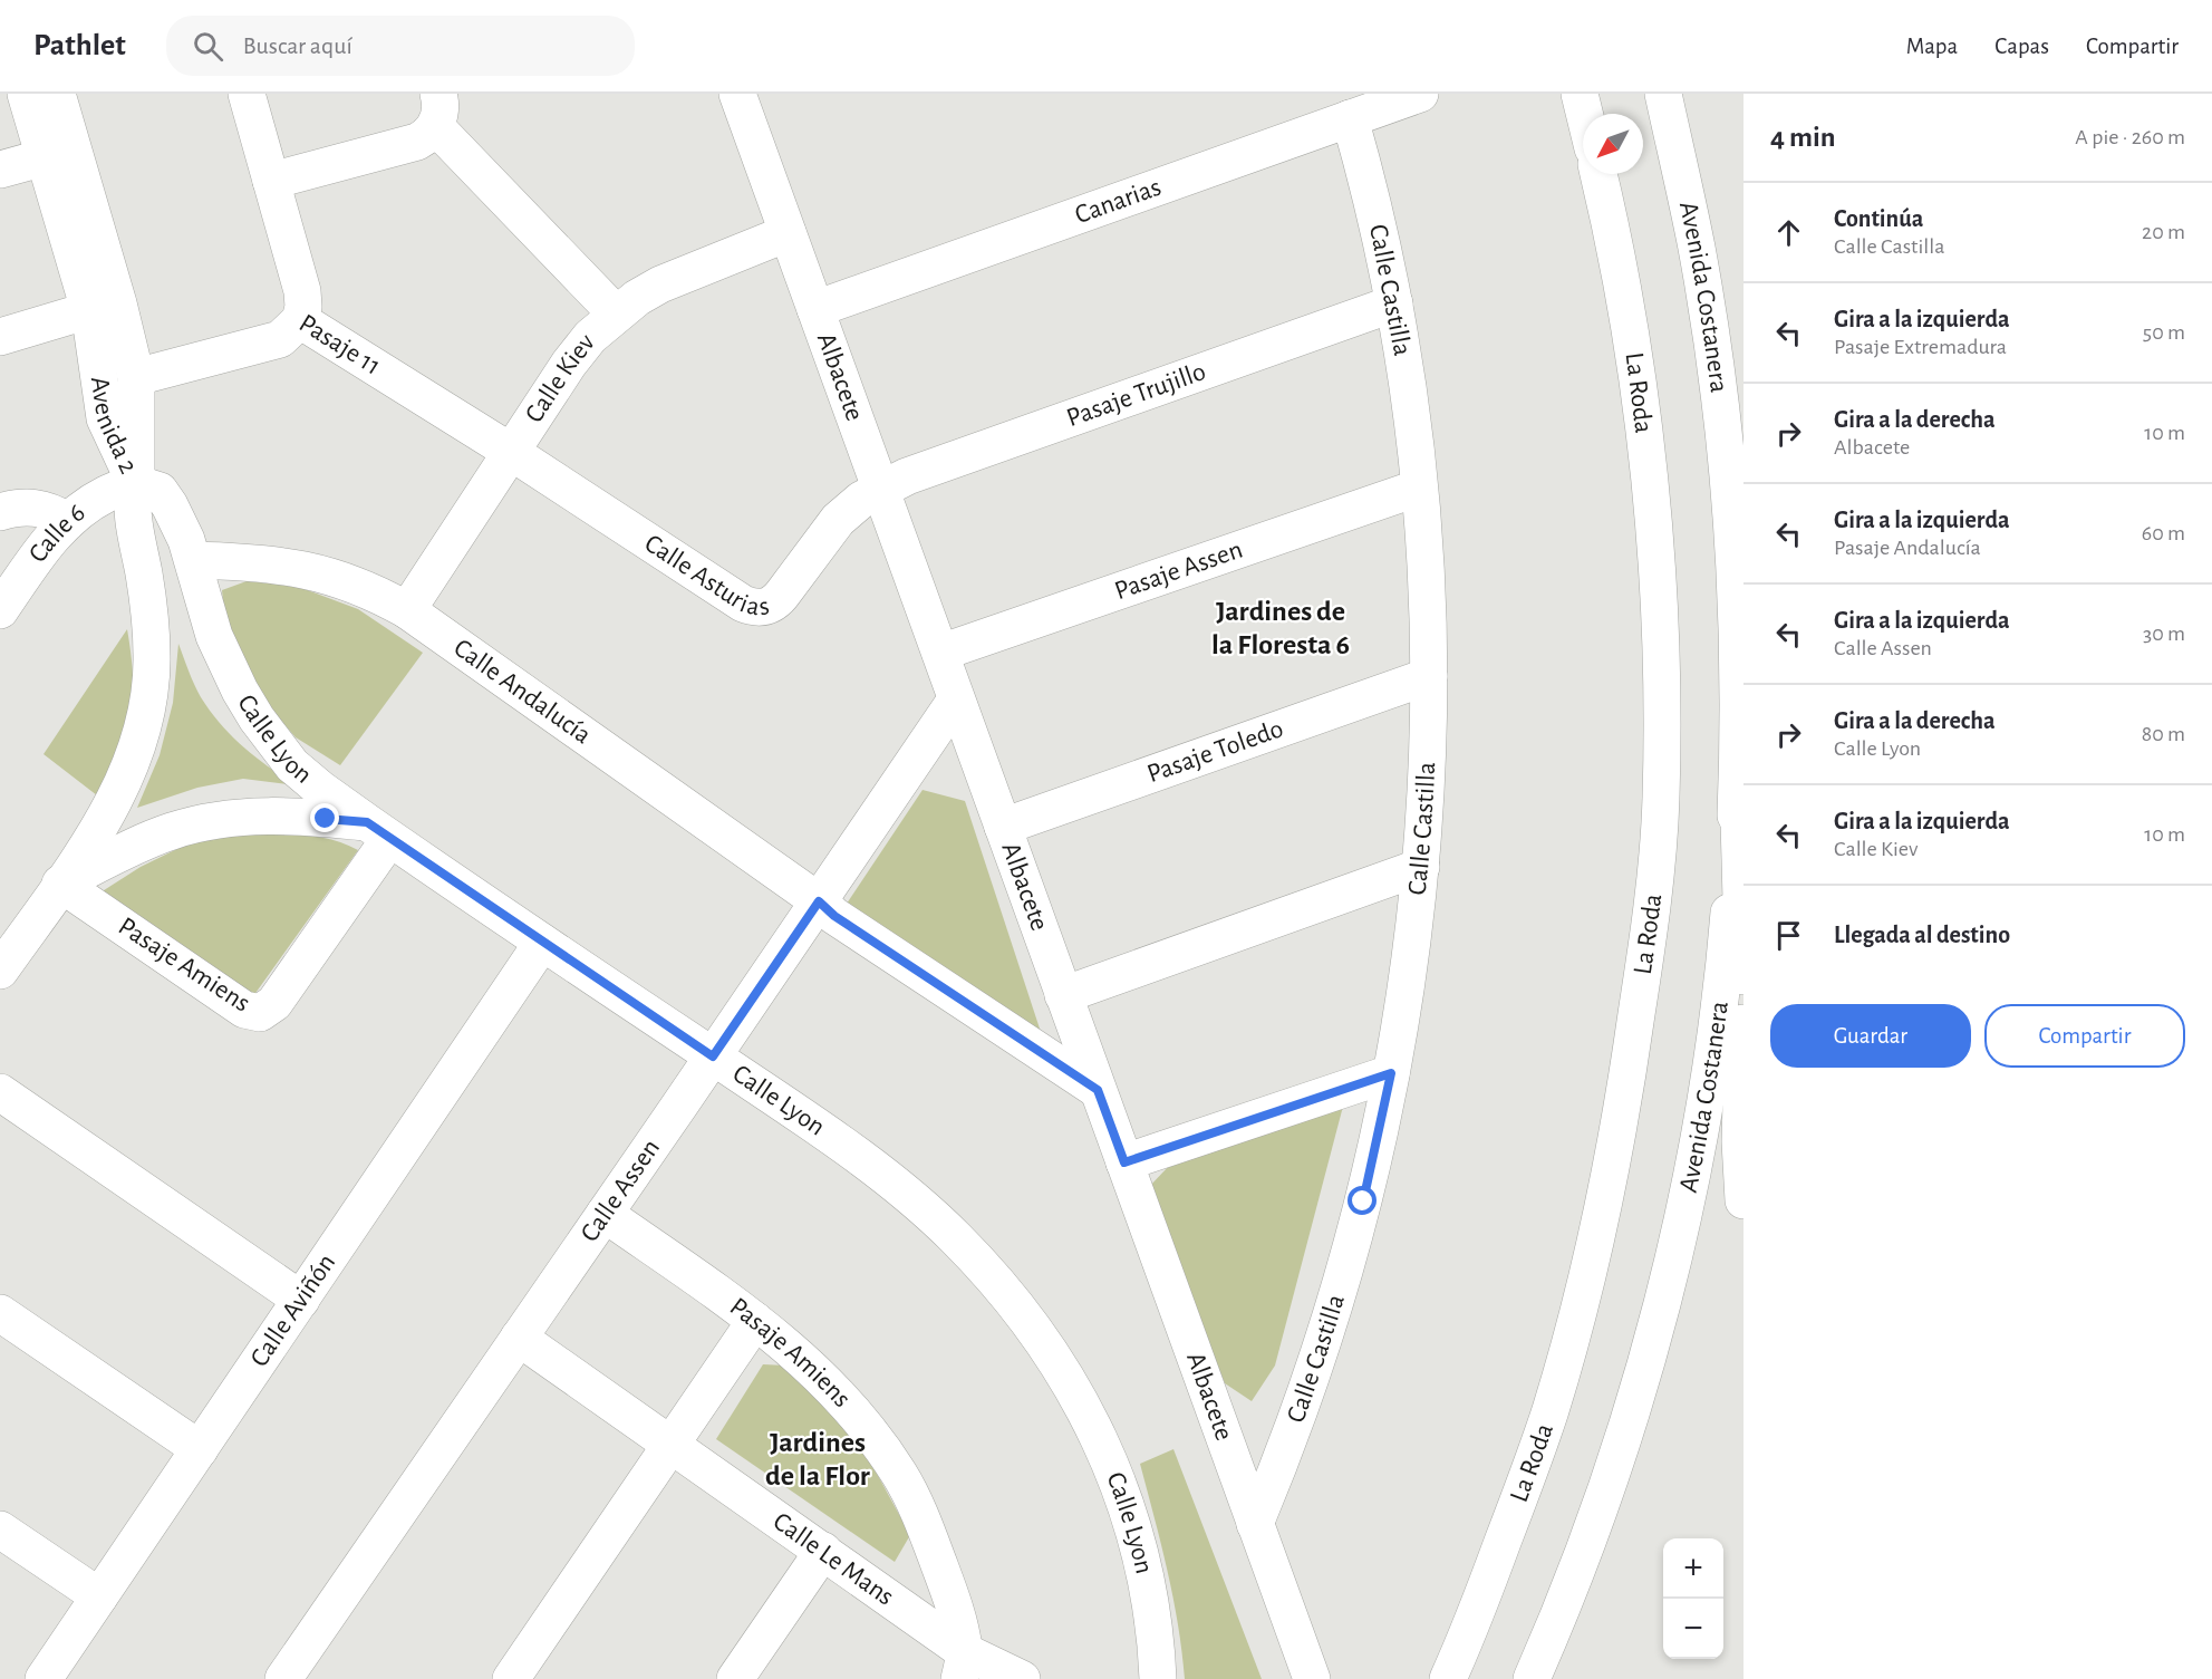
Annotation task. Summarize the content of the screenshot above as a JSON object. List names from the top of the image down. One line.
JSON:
{"streets":{"main road":["Canarias","Calle Castilla","Avenida Costanera","Pasaje 11","Albacete","Calle Kiev","La Roda","Pasaje Trujillo","Avenida 2","Calle 6","Calle Asturias","Pasaje Assen","Calle Andalucía","Calle Lyon","Pasaje Toledo","Pasaje Amiens","Calle Assen","Calle Aviñón","Calle Le Mans"]},"crossings":[["Canarias","Calle Castilla"],["Canarias","Albacete"],["Calle Castilla","Albacete"],["Calle Castilla","Pasaje Trujillo"],["Calle Castilla","Pasaje Assen"],["Calle Castilla","Pasaje Toledo"],["Pasaje 11","Calle Kiev"],["Pasaje 11","Calle Asturias"],["Albacete","Calle Kiev"],["Albacete","Pasaje Trujillo"],["Albacete","Calle Asturias"],["Albacete","Pasaje Assen"],["Albacete","Calle Andalucía"],["Albacete","Pasaje Toledo"],["Albacete","Calle Assen"],["Calle Kiev","Calle Asturias"],["Calle Kiev","Calle Andalucía"],["Pasaje Trujillo","Calle Asturias"],["Avenida 2","Calle 6"],["Avenida 2","Calle Lyon"],["Calle 6","Calle Lyon"],["Calle Andalucía","Calle Lyon"],["Calle Andalucía","Calle Assen"],["Calle Lyon","Pasaje Amiens"],["Calle Lyon","Calle Assen"],["Calle Lyon","Calle Aviñón"],["Pasaje Amiens","Calle Assen"],["Pasaje Amiens","Calle Le Mans"],["Calle Assen","Calle Le Mans"]],"districts":["Jardines de la Floresta 6","Jardines de la Flor"],"north":"bottom left","page":{"header":"Pathlet","search":"Buscar aquí","nav":["Mapa","Capas","Compartir"],"heading":["4 min","A pie · 260 m"],"list":[["Continúa","Calle Castilla","20 m"],["Gira a la izquierda","Pasaje Extremadura","50 m"],["Gira a la derecha","Albacete","10 m"],["Gira a la izquierda","Pasaje Andalucía","60 m"],["Gira a la izquierda","Calle Assen","30 m"],["Gira a la derecha","Calle Lyon","80 m"],["Gira a la izquierda","Calle Kiev","10 m"],"Llegada al destino"],"buttons":["Guardar","Compartir"],"map_buttons":["+","−"]}}
